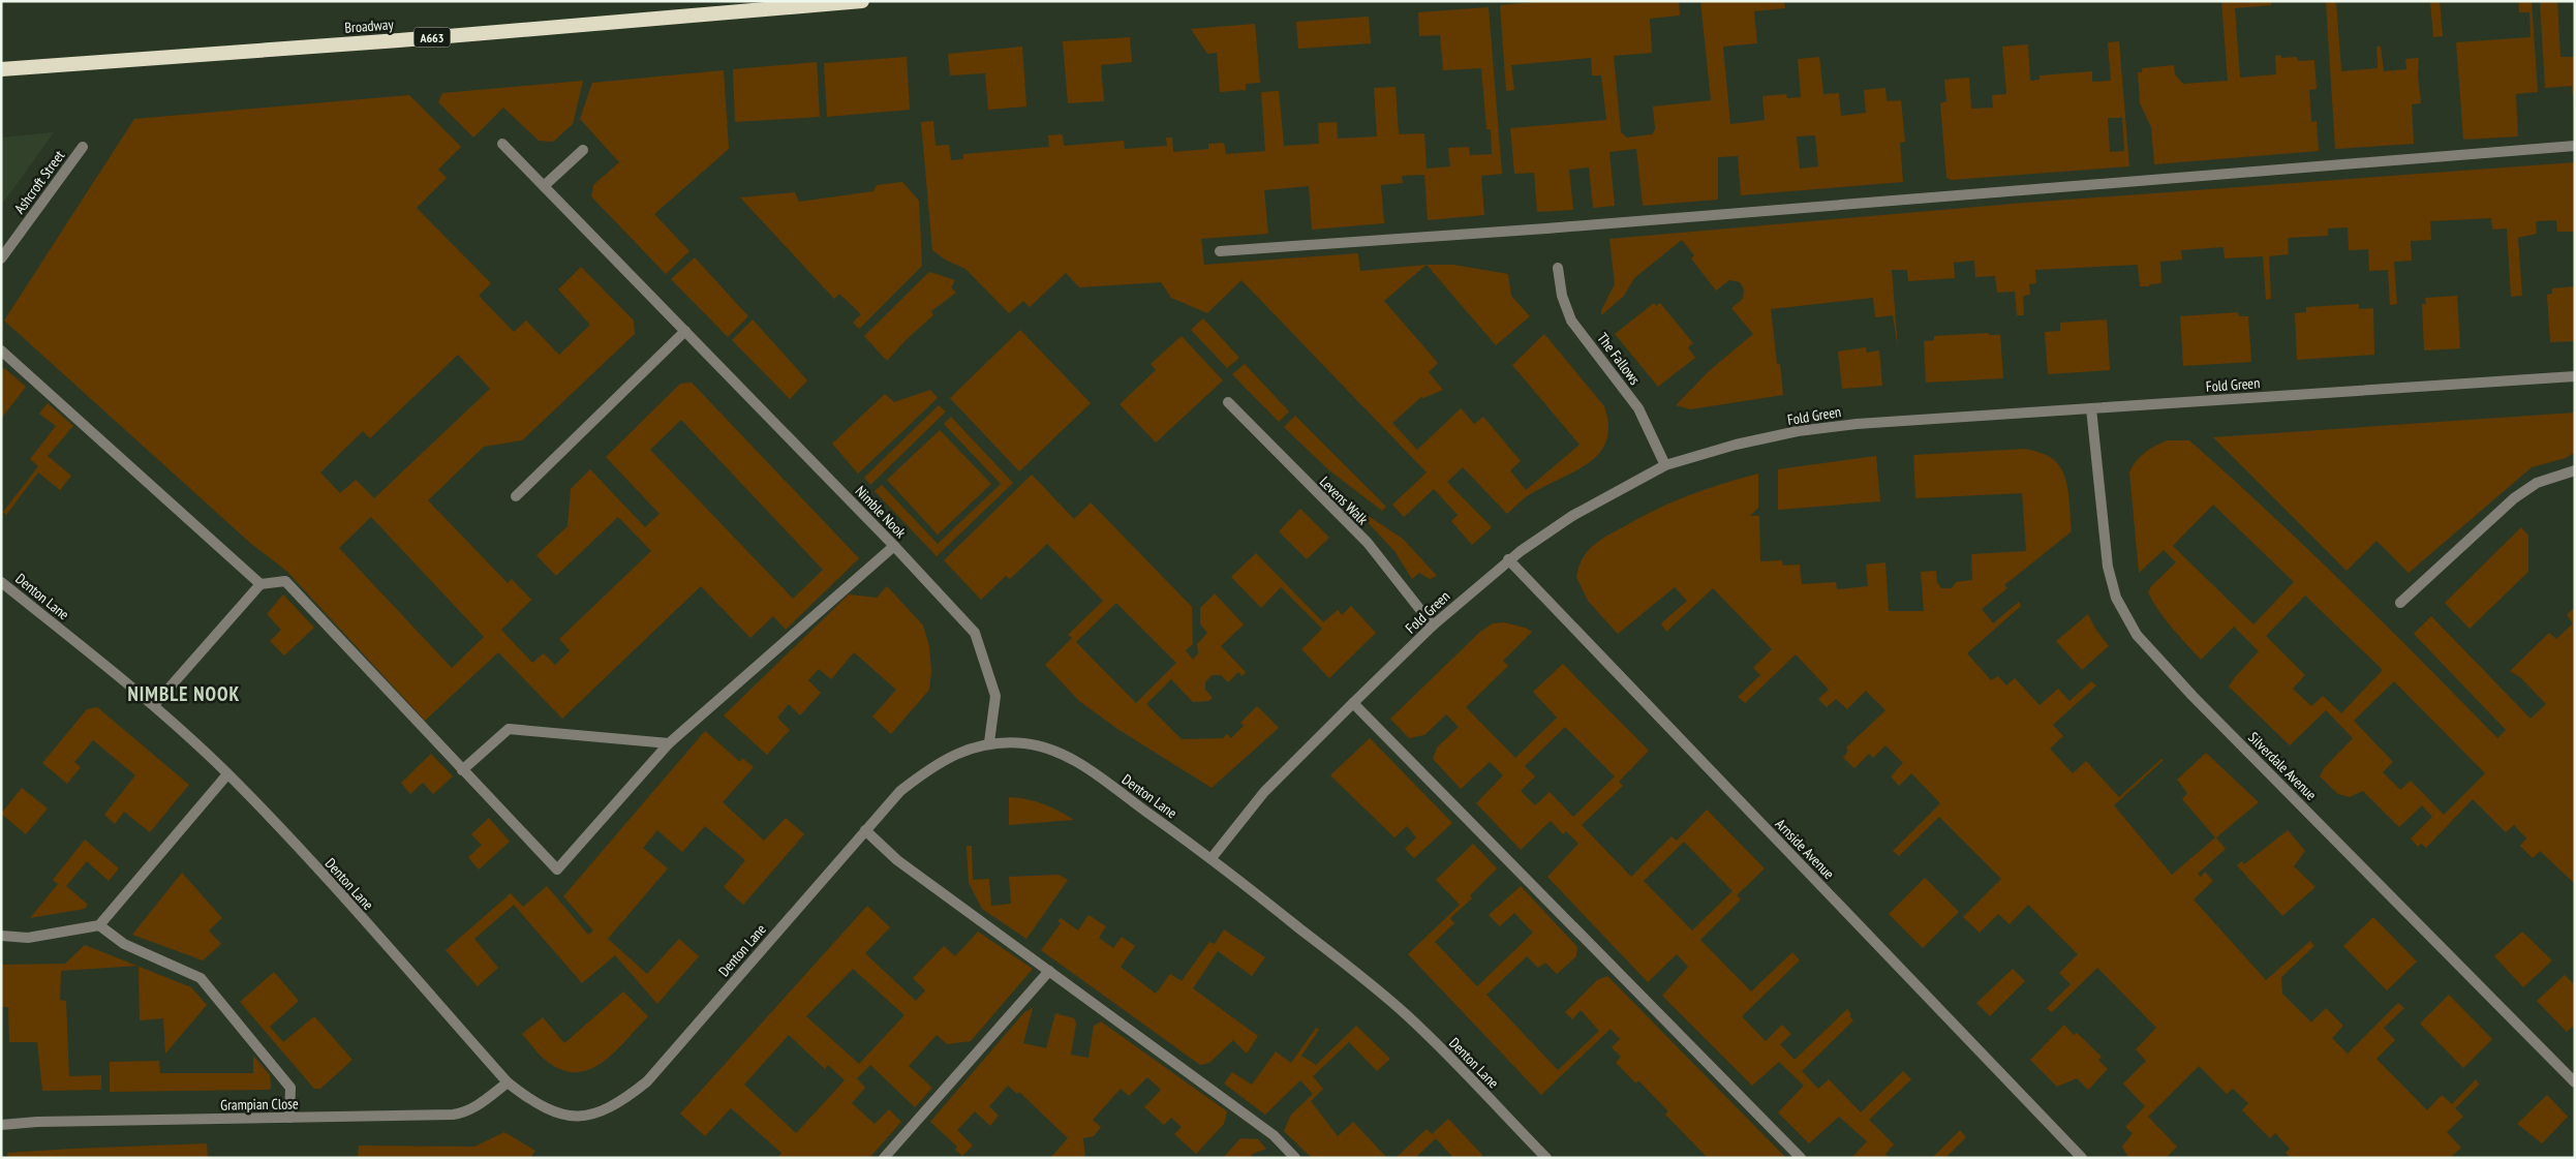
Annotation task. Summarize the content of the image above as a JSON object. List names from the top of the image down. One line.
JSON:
{"streets":{"highway":["Broadway","A663"],"street":["Ashcroft Street","The Fallows","Fold Green","Levens Walk","Nimble Nook","Denton Lane","Silverdale Avenue","Arnside Avenue","Grampian Close"]},"crossings":[["The Fallows","Fold Green"],["Fold Green","Levens Walk"],["Fold Green","Denton Lane"],["Fold Green","Silverdale Avenue"],["Fold Green","Arnside Avenue"],["Nimble Nook","Denton Lane"],["Denton Lane","Grampian Close"]],"districts":["NIMBLE NOOK"]}
